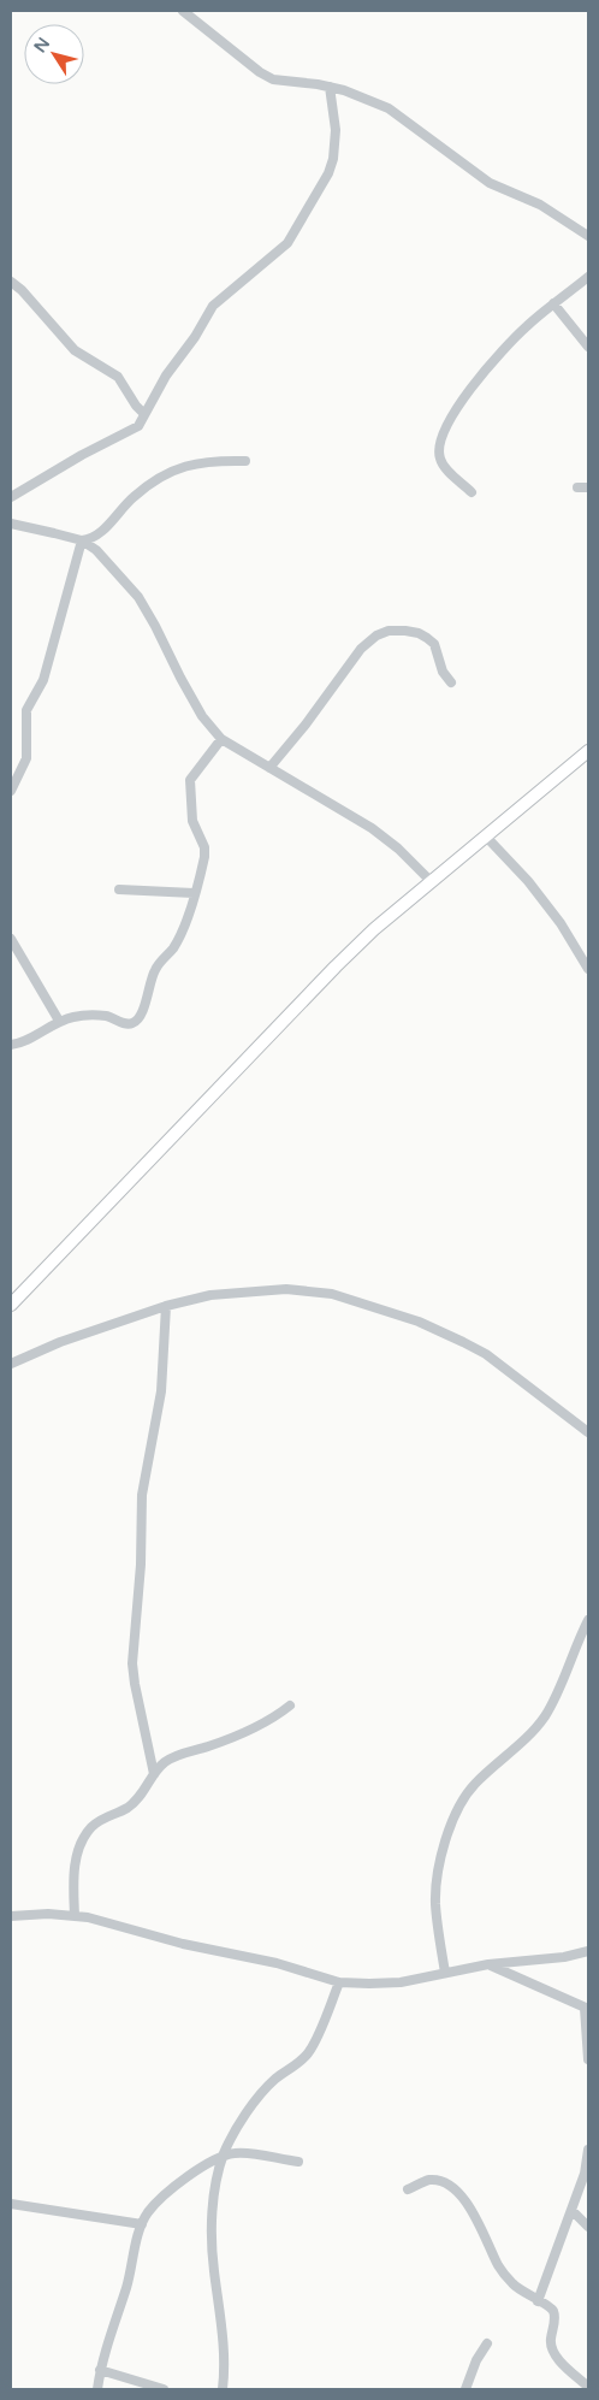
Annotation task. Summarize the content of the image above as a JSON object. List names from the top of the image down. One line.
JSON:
{"north":"top left"}
